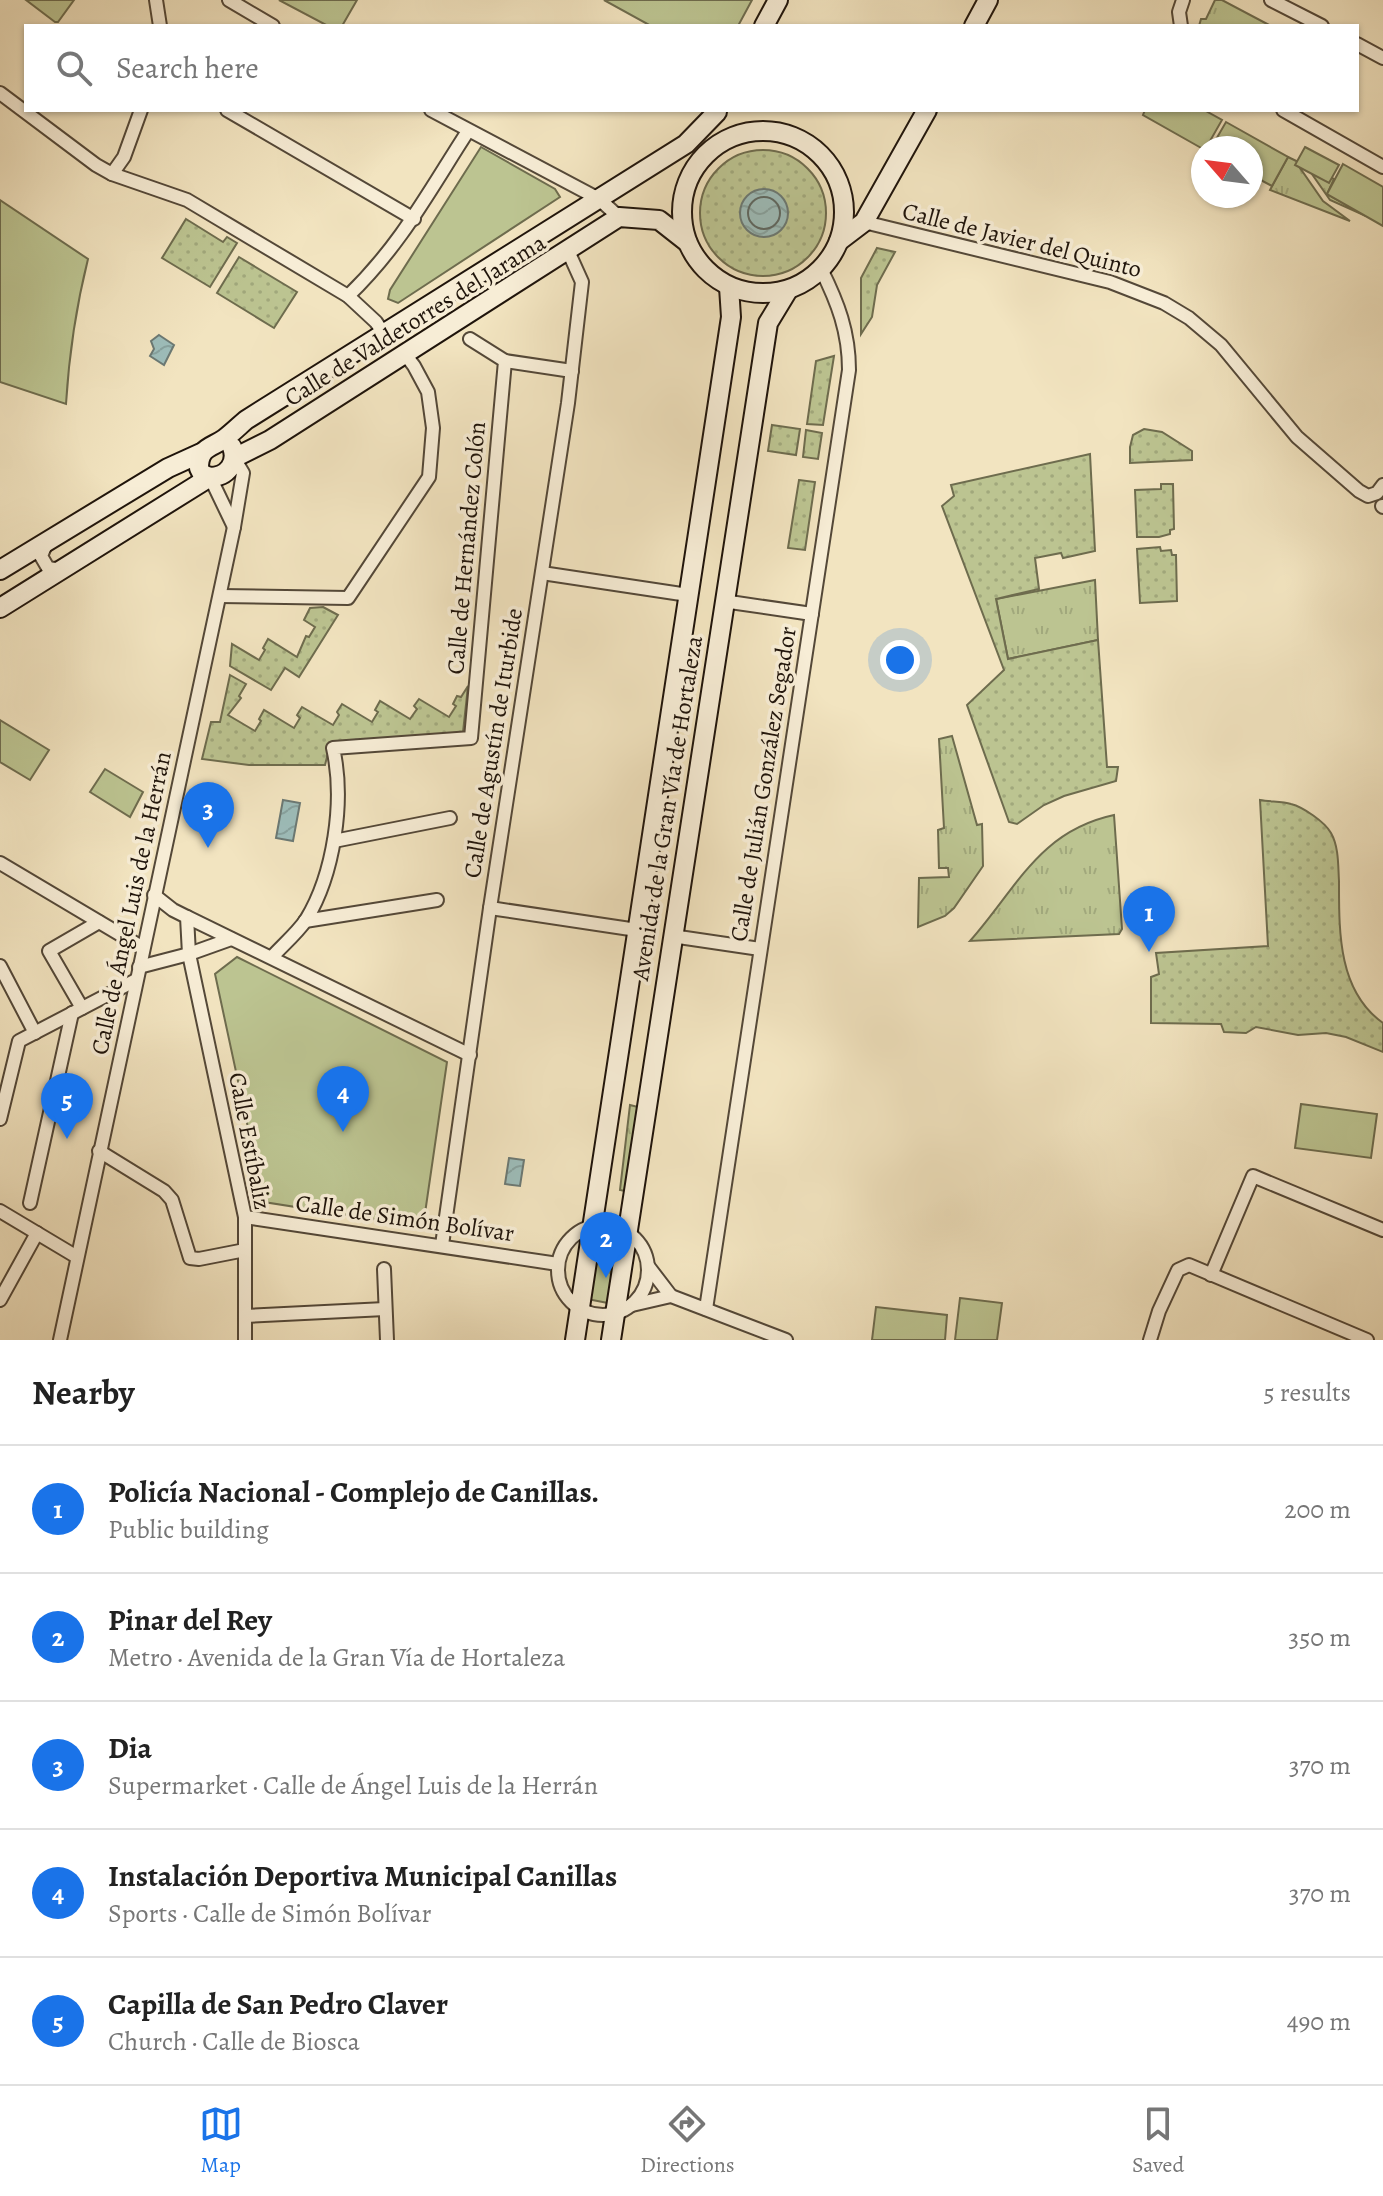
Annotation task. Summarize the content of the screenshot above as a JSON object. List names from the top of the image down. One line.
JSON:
{"streets":{"main road":["Calle de Valdetorres del Jarama","Avenida de la Gran Vía de Hortaleza"],"street":["Calle de Javier del Quinto","Calle de Hernández Colón","Calle de Agustín de Iturbide","Calle de Julián González Segador","Calle de Ángel Luis de la Herrán","Calle Estíbaliz","Calle de Simón Bolívar"]},"crossings":[["Calle de Valdetorres del Jarama","Calle de Agustín de Iturbide"],["Calle de Valdetorres del Jarama","Calle de Julián González Segador"],["Calle de Valdetorres del Jarama","Avenida de la Gran Vía de Hortaleza"],["Calle de Valdetorres del Jarama","Calle de Ángel Luis de la Herrán"],["Calle de Agustín de Iturbide","Calle de Simón Bolívar"],["Calle de Julián González Segador","Avenida de la Gran Vía de Hortaleza"],["Calle Estíbaliz","Calle de Simón Bolívar"]],"north":"top left","page":{"search":"Search here","pins":["3","1","4","5","2"],"heading":["Nearby","5 results"],"list":[{"mark":"1","name":"Policía Nacional - Complejo de Canillas.","note":"Public building","value":"200 m"},{"mark":"2","name":"Pinar del Rey","note":"Metro · Avenida de la Gran Vía de Hortaleza","value":"350 m"},{"mark":"3","name":"Dia","note":"Supermarket · Calle de Ángel Luis de la Herrán","value":"370 m"},{"mark":"4","name":"Instalación Deportiva Municipal Canillas","note":"Sports · Calle de Simón Bolívar","value":"370 m"},{"mark":"5","name":"Capilla de San Pedro Claver","note":"Church · Calle de Biosca","value":"490 m"}],"nav":["Map","Directions","Saved"]}}
